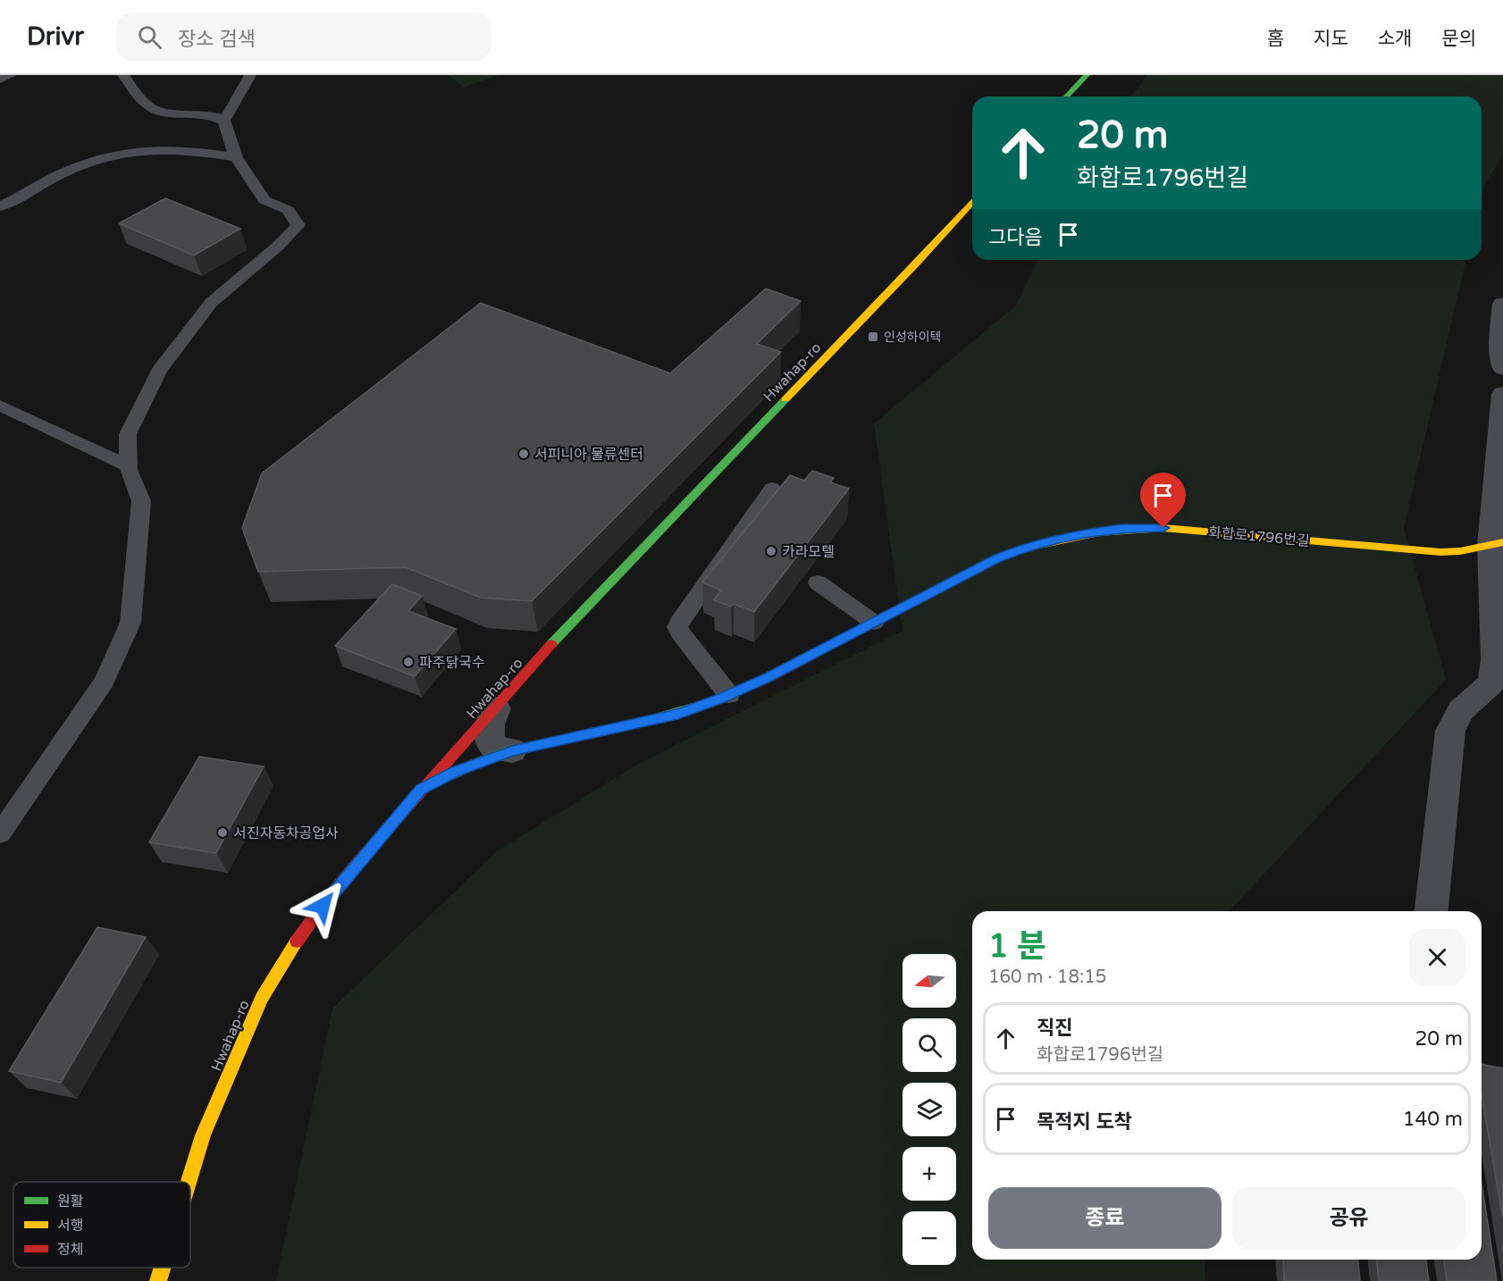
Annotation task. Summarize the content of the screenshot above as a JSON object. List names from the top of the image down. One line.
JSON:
{"streets":{"main road":["Hwahap-ro","화합로1796번길"]},"crossings":[["Hwahap-ro","화합로1796번길"]],"places":{"transit":["인성하이텍"],"other":["서피니아 물류센터","카라모텔","파주닭국수","서진자동차공업사"]},"legend":["원활","서행","정체"],"north":"left","page":{"header":"Drivr","search":"장소 검색","nav":["홈","지도","소개","문의"],"turn":["20 m","화합로1796번길"],"then":"그다음","heading":["1 분","160 m · 18:15"],"map_buttons":["+","−"],"list":[{"name":"직진","note":"화합로1796번길","value":"20 m"},{"name":"목적지 도착","value":"140 m"}],"buttons":["종료","공유"]}}
